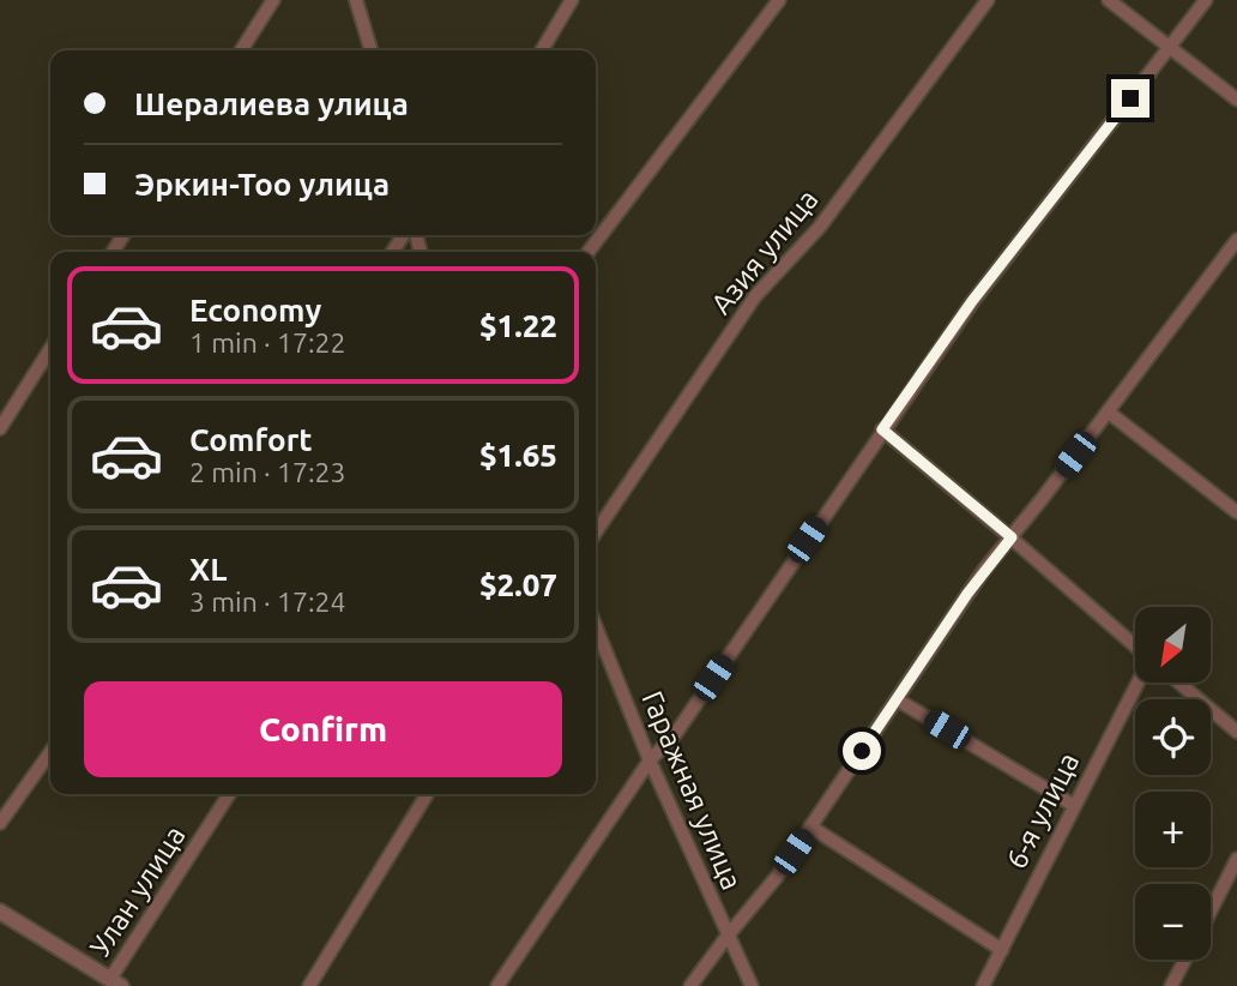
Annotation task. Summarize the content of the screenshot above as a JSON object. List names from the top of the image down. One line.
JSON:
{"streets":{"street":["Азия улица","Гаражная улица","6-я улица","Улан улица"]},"north":"bottom left","page":{"banner":["Шералиева улица","Эркин-Тоо улица"],"list":[{"name":"Economy","note":"1 min · 17:22","value":"$1.22"},{"name":"Comfort","note":"2 min · 17:23","value":"$1.65"},{"name":"XL","note":"3 min · 17:24","value":"$2.07"}],"map_buttons":["+","−"],"buttons":"Confirm"}}
